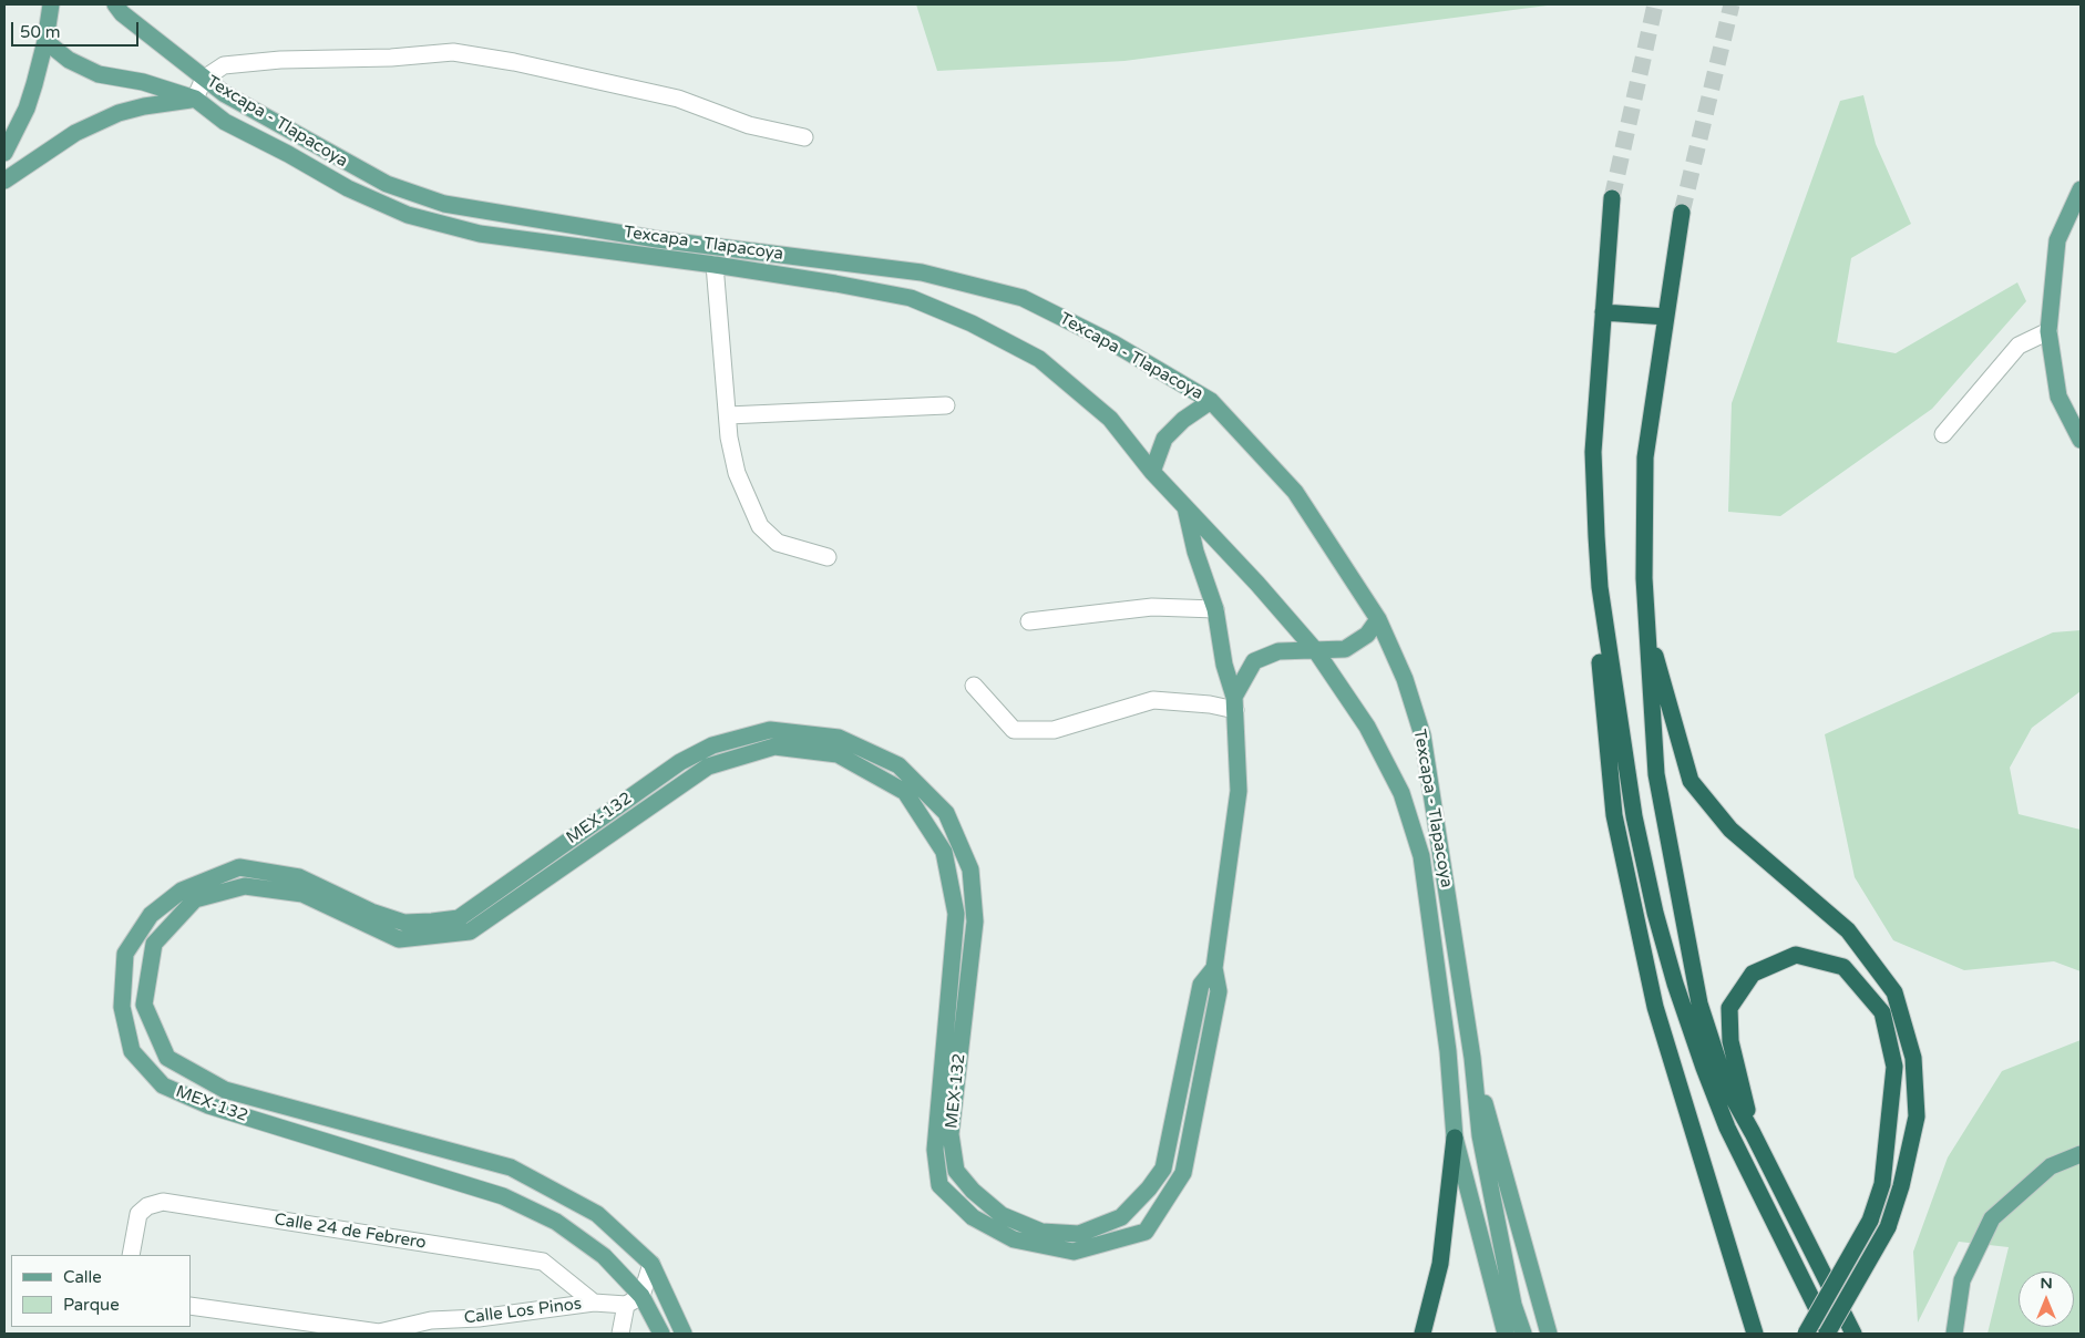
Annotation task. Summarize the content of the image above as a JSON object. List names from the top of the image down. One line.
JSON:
{"streets":{"main road":["Texcapa - Tlapacoya","MEX-132"],"street":["Calle 24 de Febrero","Calle Los Pinos"]},"crossings":[["Texcapa - Tlapacoya","MEX-132"],["Calle 24 de Febrero","Calle Los Pinos"]],"legend":["Calle","Parque"],"scale_bar":"50 m","north":"top"}
